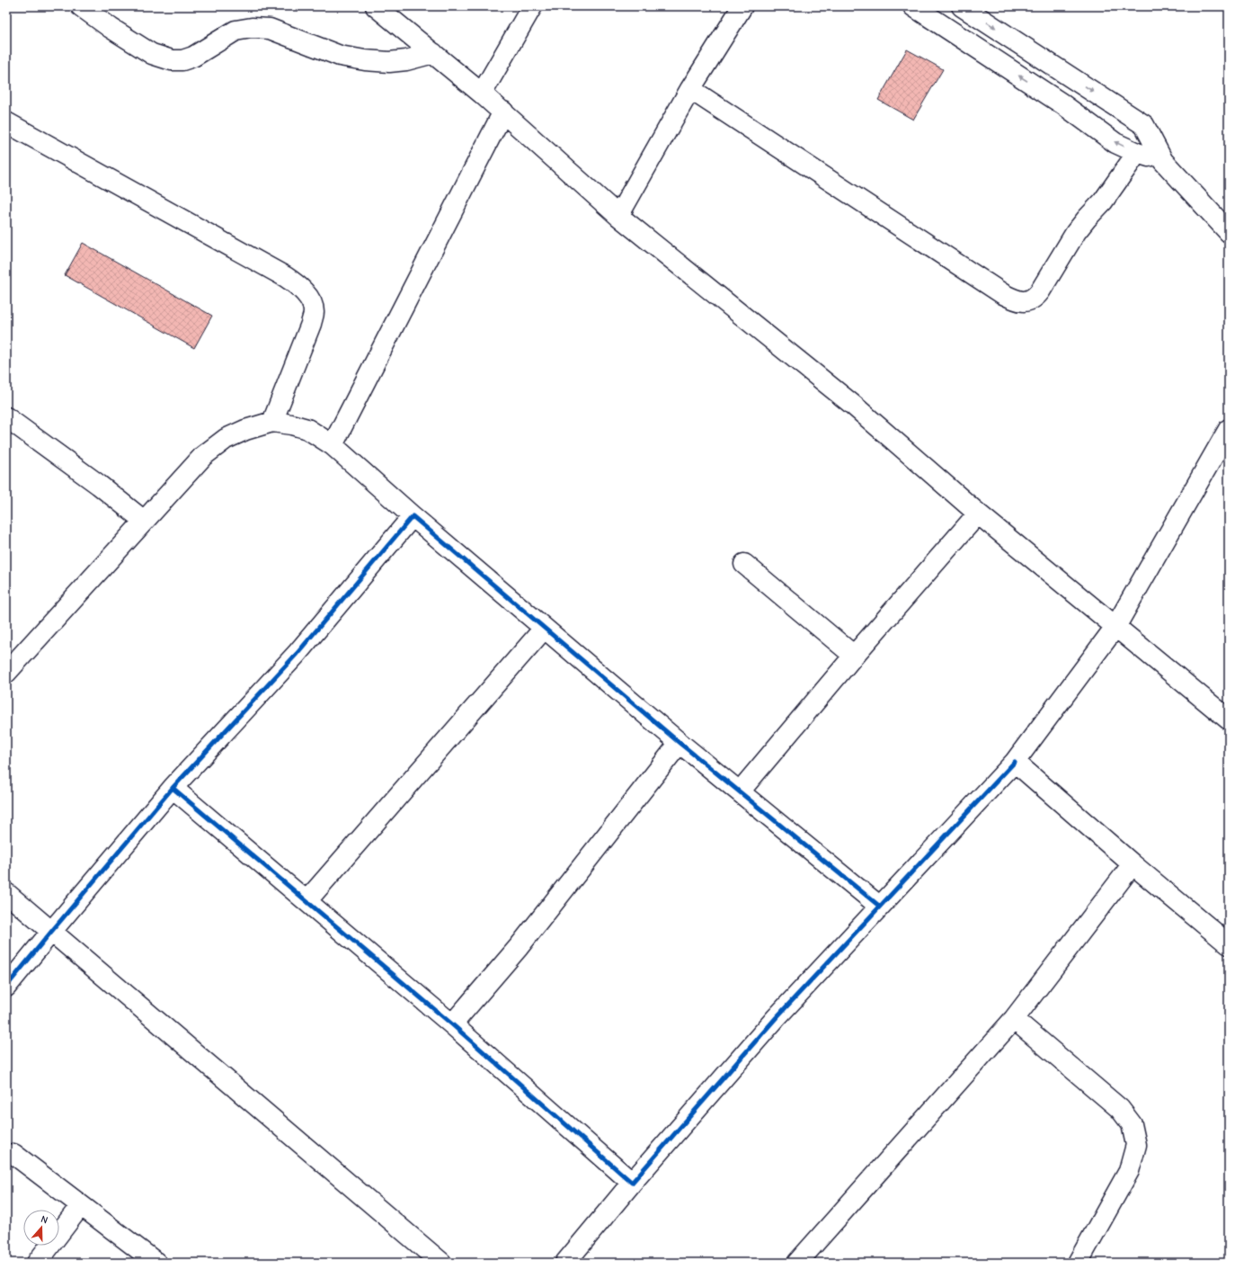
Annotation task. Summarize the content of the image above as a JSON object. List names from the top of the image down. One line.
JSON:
{"north":"top"}
